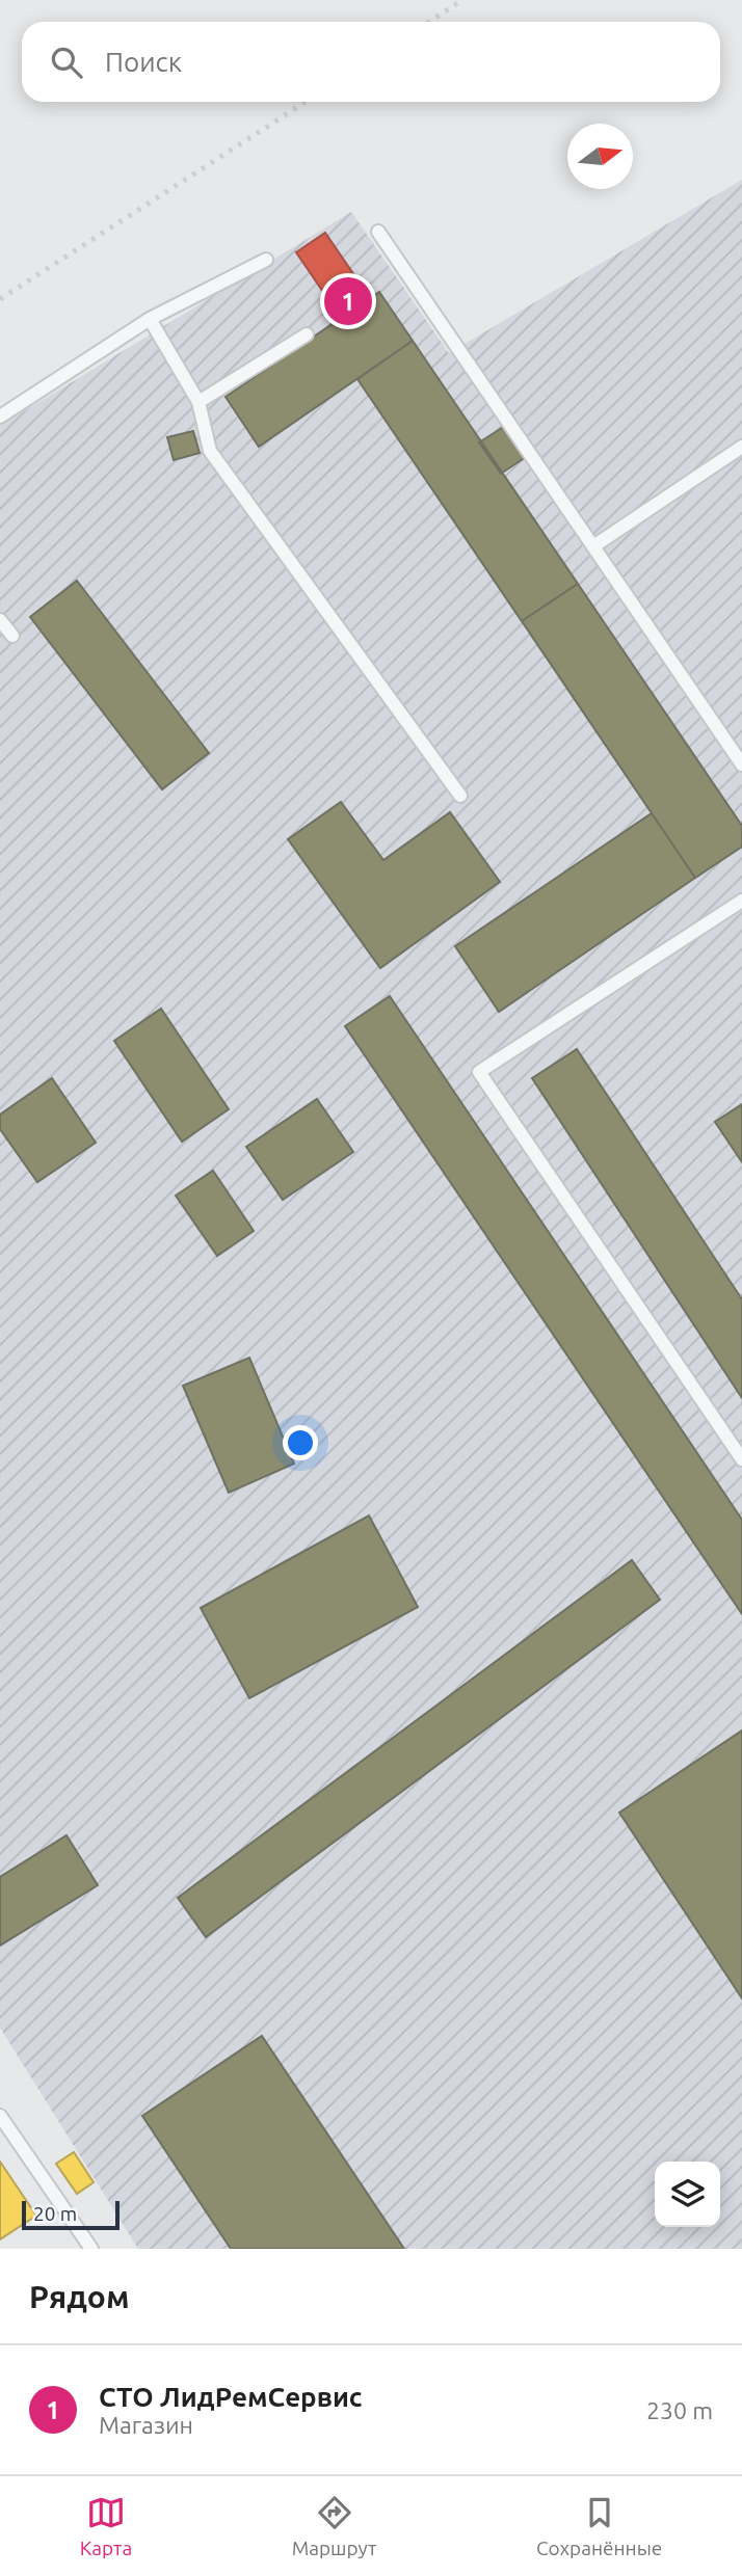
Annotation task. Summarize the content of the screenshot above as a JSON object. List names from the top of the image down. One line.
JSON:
{"scale_bar":"20 m","north":"right","page":{"search":"Поиск","pins":"1","scale":"20 m","heading":"Рядом","list":[{"mark":"1","name":"СТО ЛидРемСервис","note":"Магазин","value":"230 m"}],"nav":["Карта","Маршрут","Сохранённые"]}}
